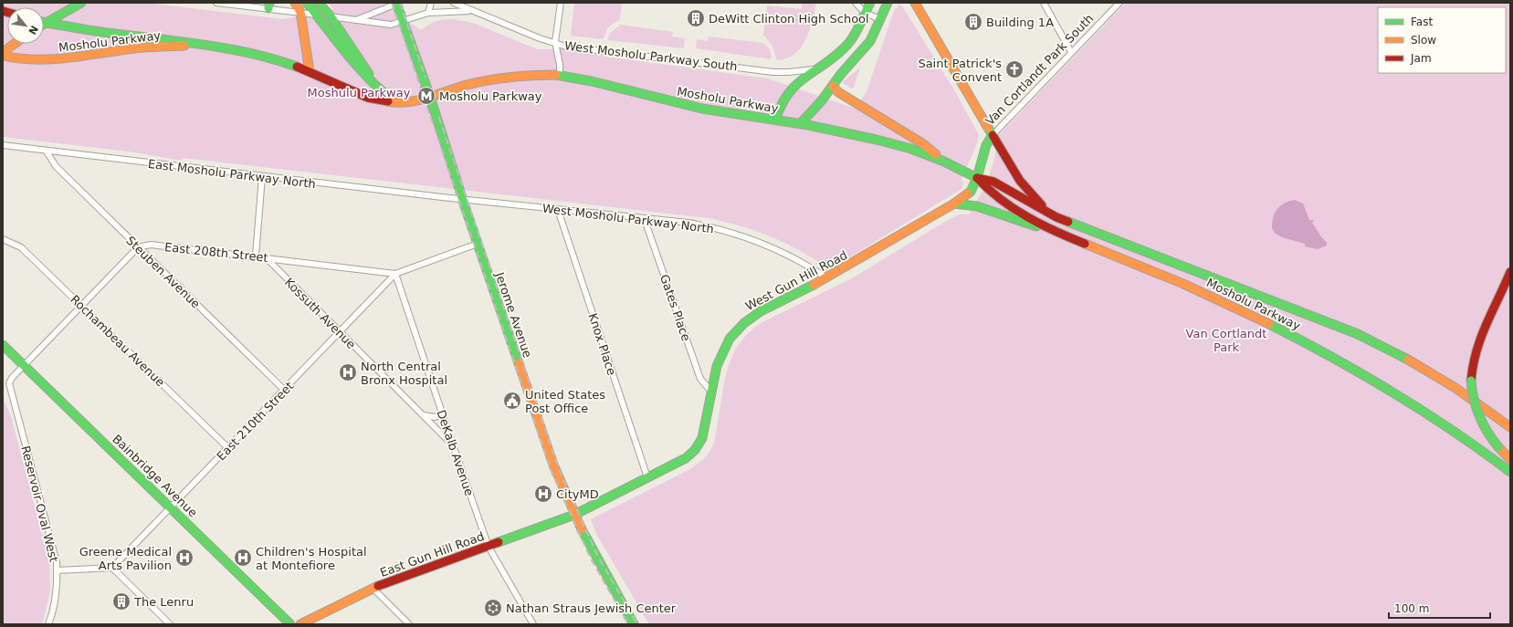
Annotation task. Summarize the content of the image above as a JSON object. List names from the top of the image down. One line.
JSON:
{"streets":{"main road":["Mosholu Parkway","Van Cortlandt Park South","West Gun Hill Road","Jerome Avenue","Bainbridge Avenue","East Gun Hill Road"],"street":["West Mosholu Parkway South","East Mosholu Parkway North","West Mosholu Parkway North","East 208th Street","Steuben Avenue","Gates Place","Kossuth Avenue","Rochambeau Avenue","Knox Place","East 210th Street","DeKalb Avenue","Reservoir Oval West"]},"crossings":[["Mosholu Parkway","Van Cortlandt Park South"],["Mosholu Parkway","West Gun Hill Road"],["West Mosholu Parkway South","Jerome Avenue"],["Van Cortlandt Park South","West Gun Hill Road"],["East Mosholu Parkway North","West Mosholu Parkway North"],["East Mosholu Parkway North","Steuben Avenue"],["East Mosholu Parkway North","Jerome Avenue"],["West Mosholu Parkway North","West Gun Hill Road"],["West Mosholu Parkway North","Gates Place"],["West Mosholu Parkway North","Jerome Avenue"],["West Mosholu Parkway North","Knox Place"],["East 208th Street","Steuben Avenue"],["East 208th Street","Kossuth Avenue"],["East 208th Street","Jerome Avenue"],["East 208th Street","East 210th Street"],["East 208th Street","DeKalb Avenue"],["Steuben Avenue","East 210th Street"],["West Gun Hill Road","Gates Place"],["West Gun Hill Road","Jerome Avenue"],["West Gun Hill Road","Knox Place"],["West Gun Hill Road","East Gun Hill Road"],["Kossuth Avenue","East 210th Street"],["Kossuth Avenue","DeKalb Avenue"],["Jerome Avenue","East Gun Hill Road"],["Rochambeau Avenue","East 210th Street"],["East 210th Street","DeKalb Avenue"],["East 210th Street","Bainbridge Avenue"],["DeKalb Avenue","East Gun Hill Road"],["Bainbridge Avenue","Reservoir Oval West"]],"parks":["Moshulu Parkway","Van Cortlandt Park"],"places":{"building":["DeWitt Clinton High School","Building 1A","The Lenru"],"church":["Saint Patrick's Convent"],"metro station":["Mosholu Parkway"],"hospital":["North Central Bronx Hospital","CityMD","Greene Medical Arts Pavilion","Children's Hospital at Montefiore"],"public building":["United States Post Office"],"synagogue":["Nathan Straus Jewish Center"]},"legend":["Fast","Slow","Jam"],"scale_bar":"100 m","north":"bottom right"}
